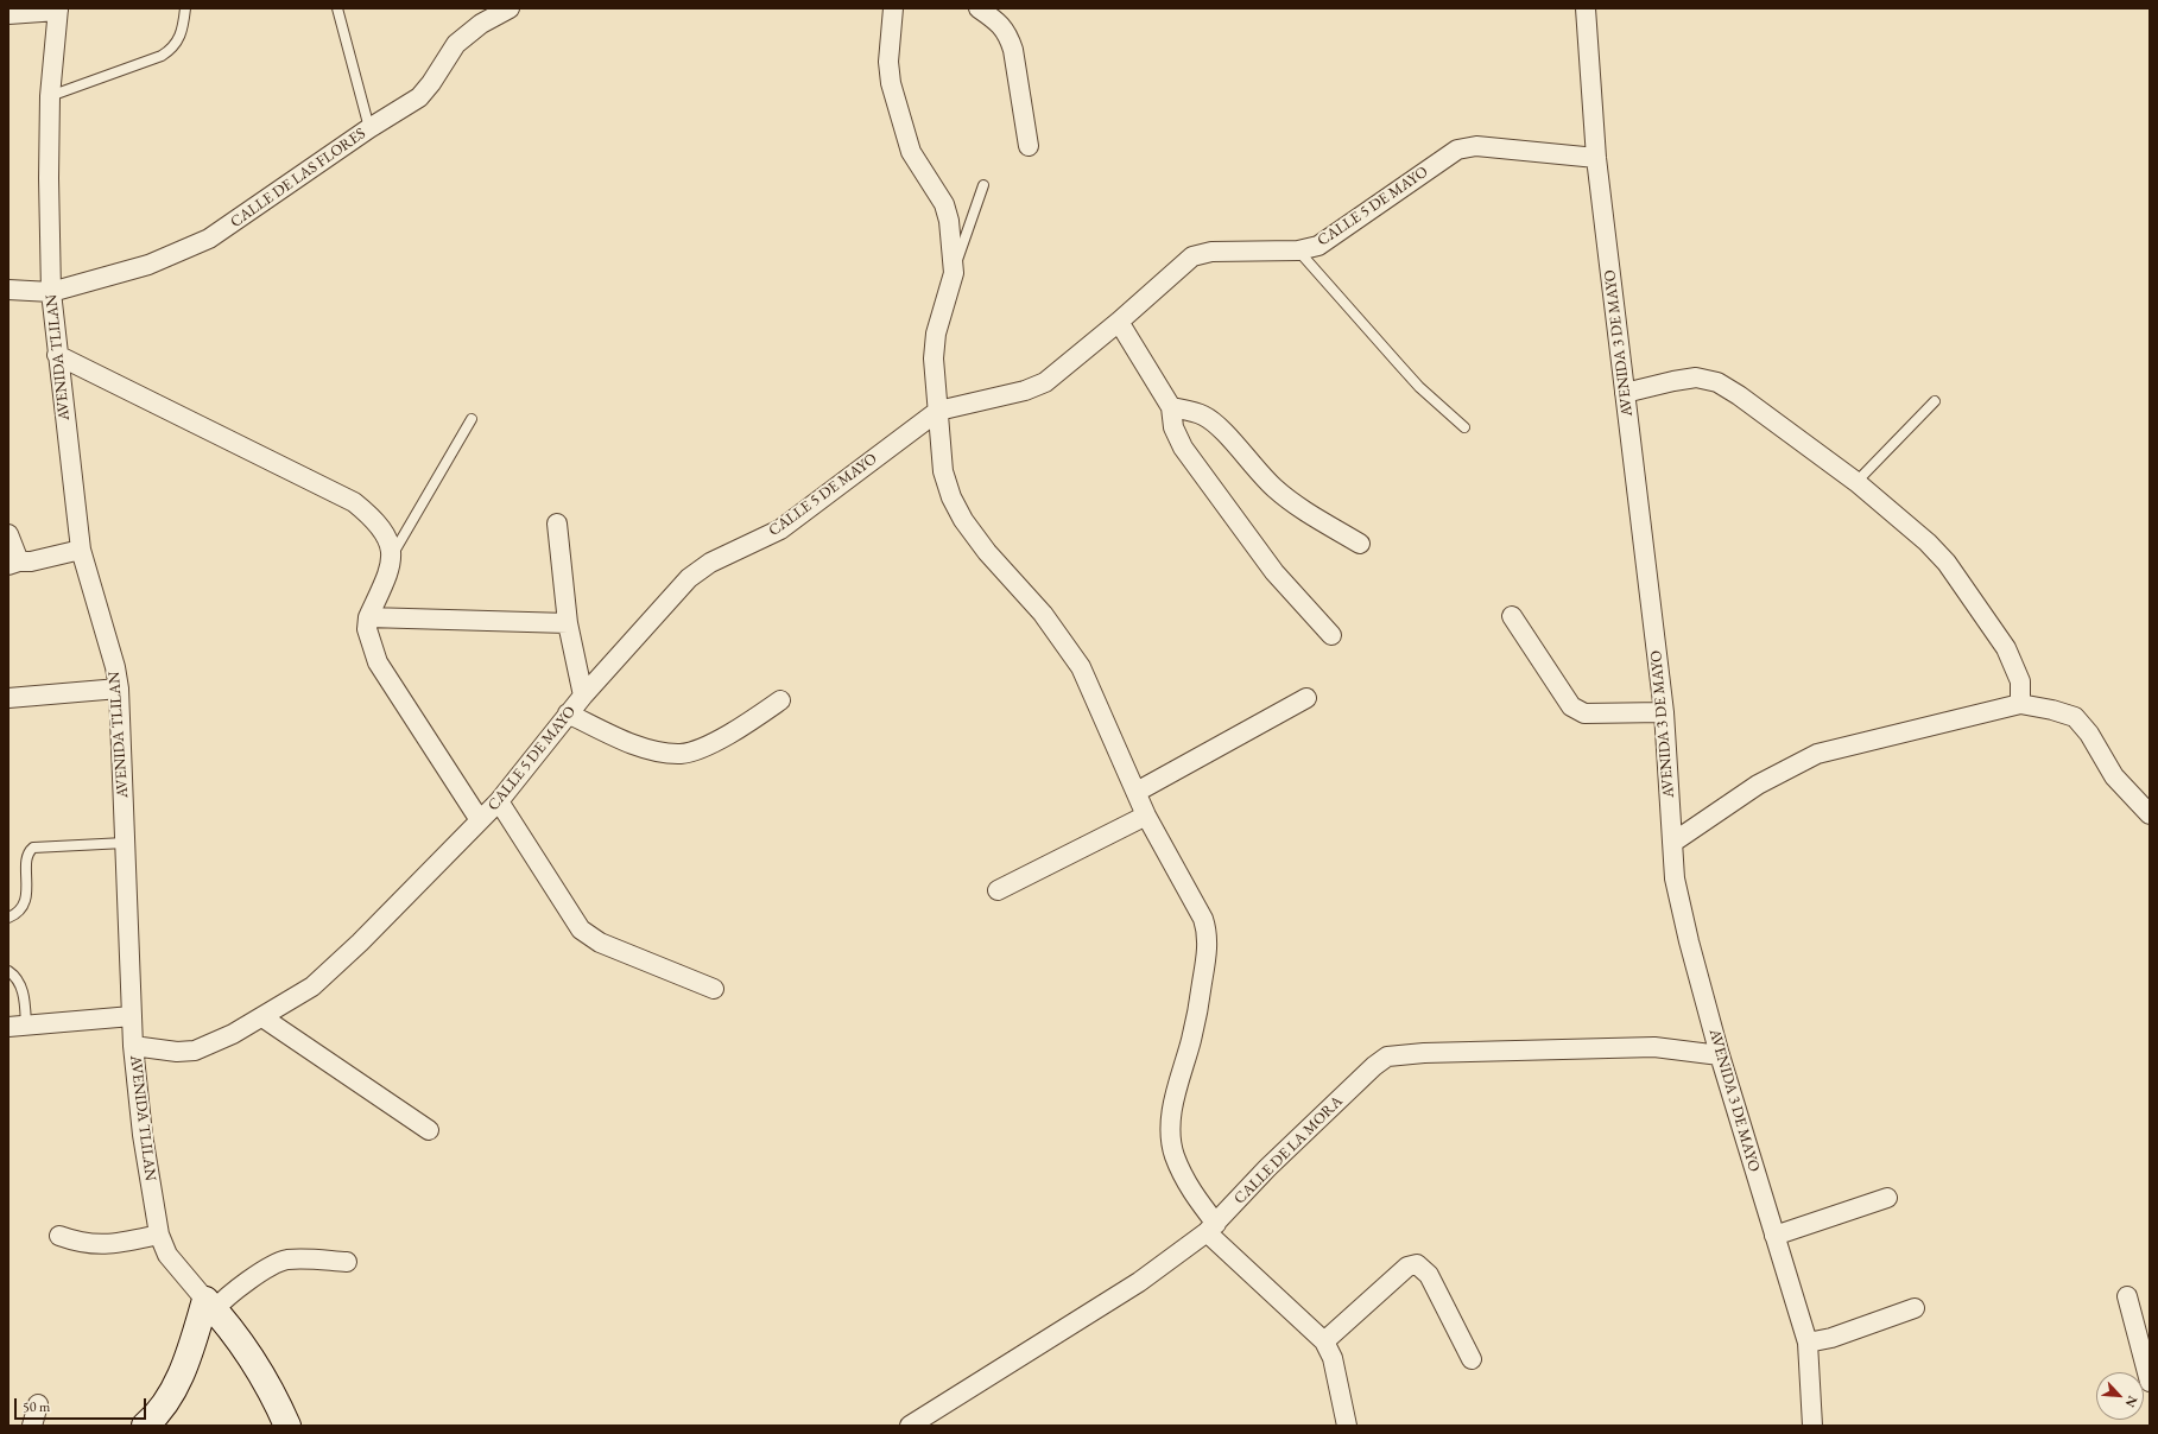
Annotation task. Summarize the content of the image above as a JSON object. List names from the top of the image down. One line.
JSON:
{"streets":{"main road":["AVENIDA TLILAN"],"street":["CALLE DE LAS FLORES","CALLE 5 DE MAYO","AVENIDA 3 DE MAYO","CALLE DE LA MORA"]},"crossings":[["CALLE DE LAS FLORES","AVENIDA TLILAN"],["CALLE 5 DE MAYO","AVENIDA 3 DE MAYO"],["CALLE 5 DE MAYO","AVENIDA TLILAN"],["AVENIDA 3 DE MAYO","CALLE DE LA MORA"]],"scale_bar":"50 m","north":"bottom right"}
